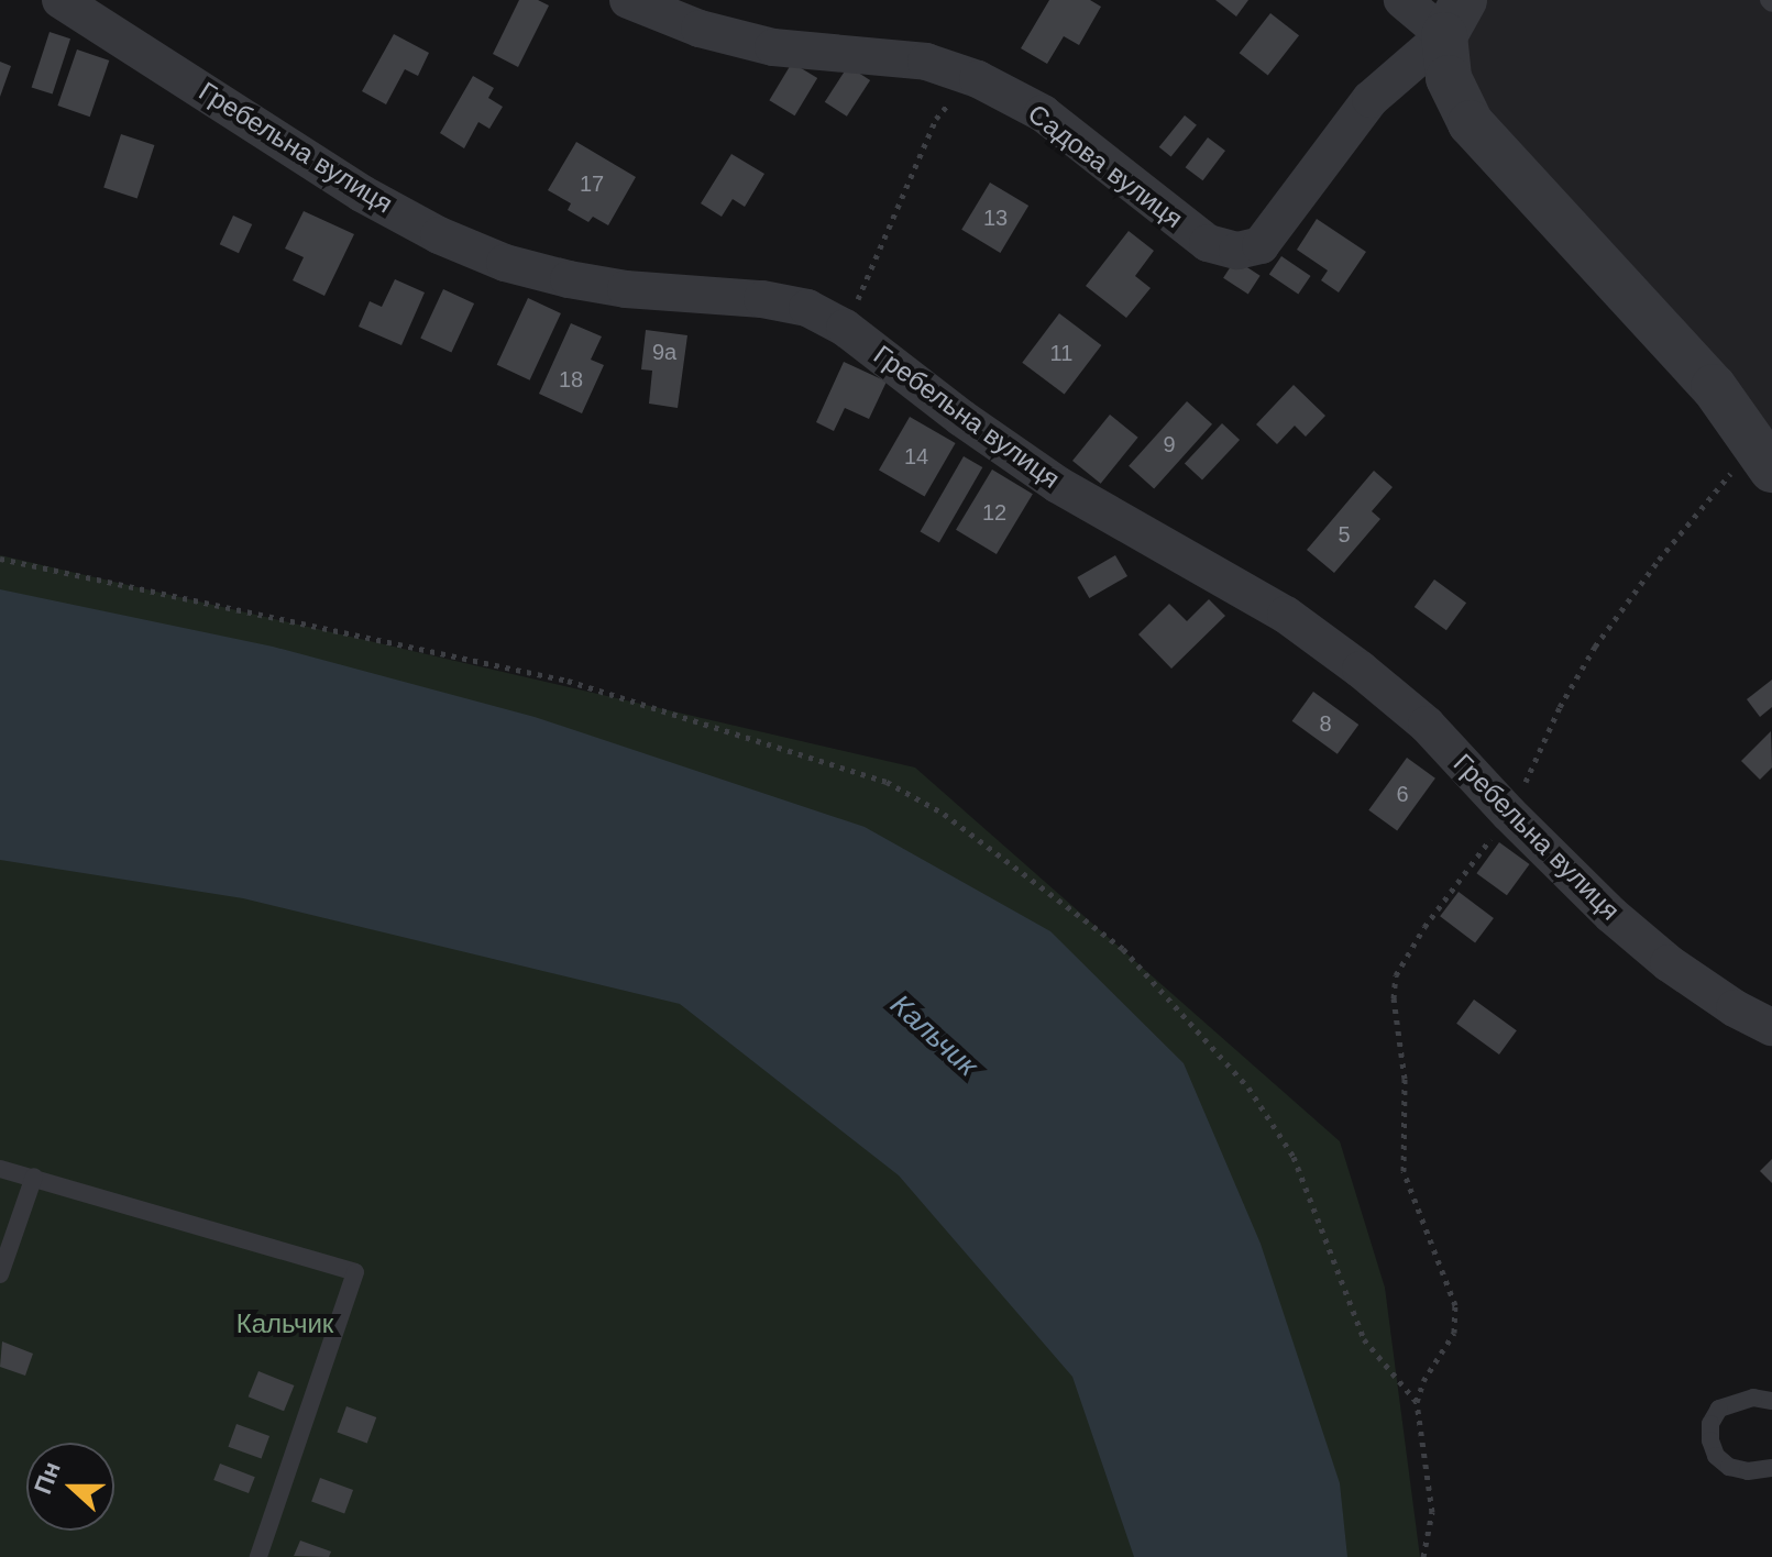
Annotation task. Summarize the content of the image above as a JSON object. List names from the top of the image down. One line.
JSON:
{"streets":{"street":["Гребельна вулиця","Садова вулиця"]},"water":["Кальчик"],"parks":["Кальчик"],"house_numbers":["17","13","9а","11","18","9","14","12","5","8","6"],"north":"left"}
